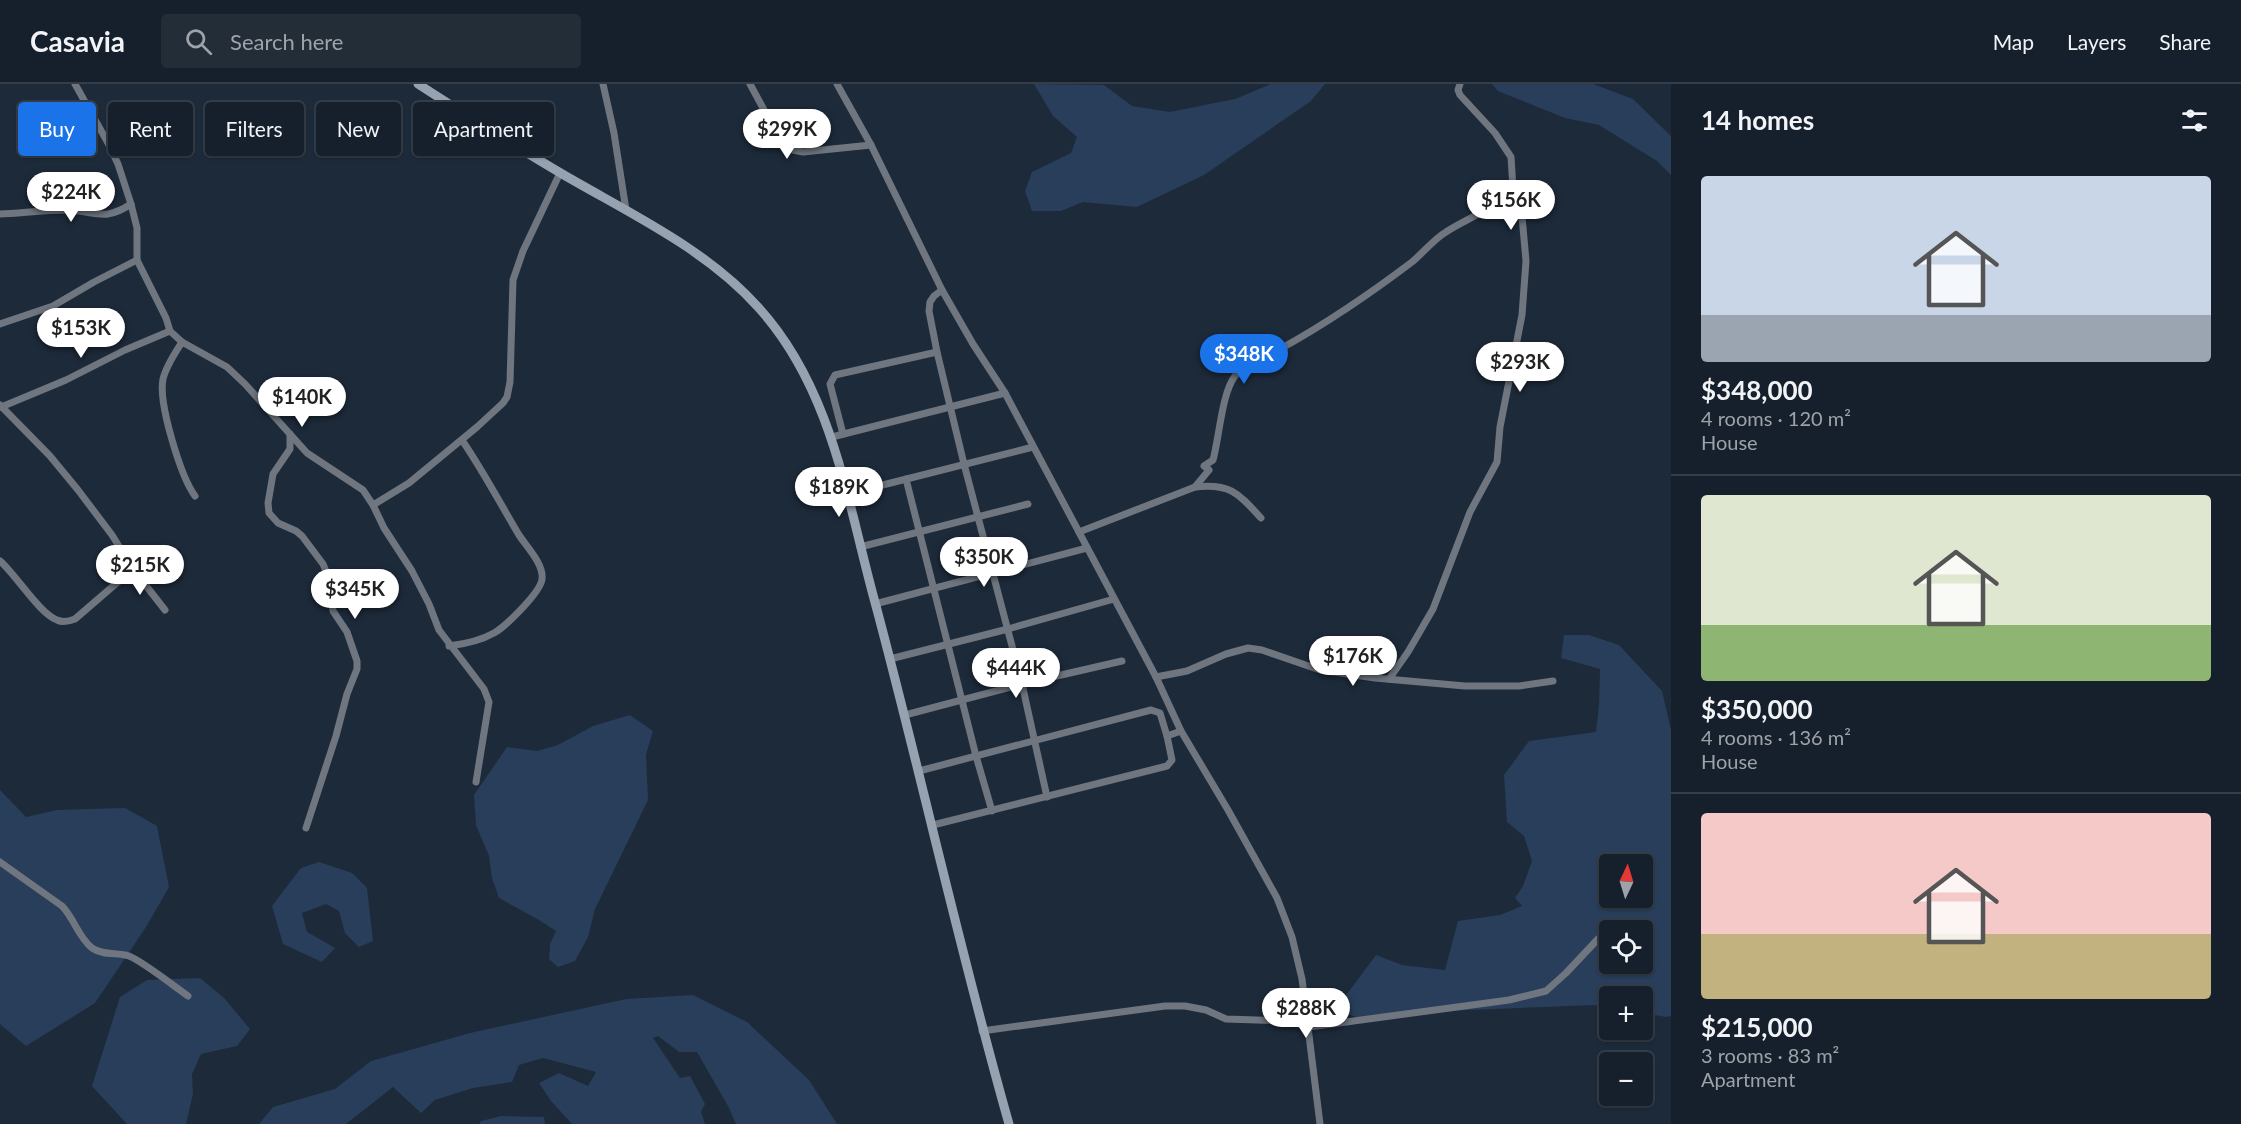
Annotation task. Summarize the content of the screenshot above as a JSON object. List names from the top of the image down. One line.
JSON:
{"north":"top","page":{"header":"Casavia","search":"Search here","nav":["Map","Layers","Share"],"heading":"14 homes","chip":["Buy","Rent","Filters","New","Apartment"],"price":["$299K","$224K","$156K","$153K","$348K","$293K","$140K","$189K","$350K","$215K","$345K","$176K","$444K","$288K"],"list":[{"name":"$348,000","note":"4 rooms · 120 m² · House"},{"name":"$350,000","note":"4 rooms · 136 m² · House"},{"name":"$215,000","note":"3 rooms · 83 m² · Apartment"}],"map_buttons":["+","−"]}}
